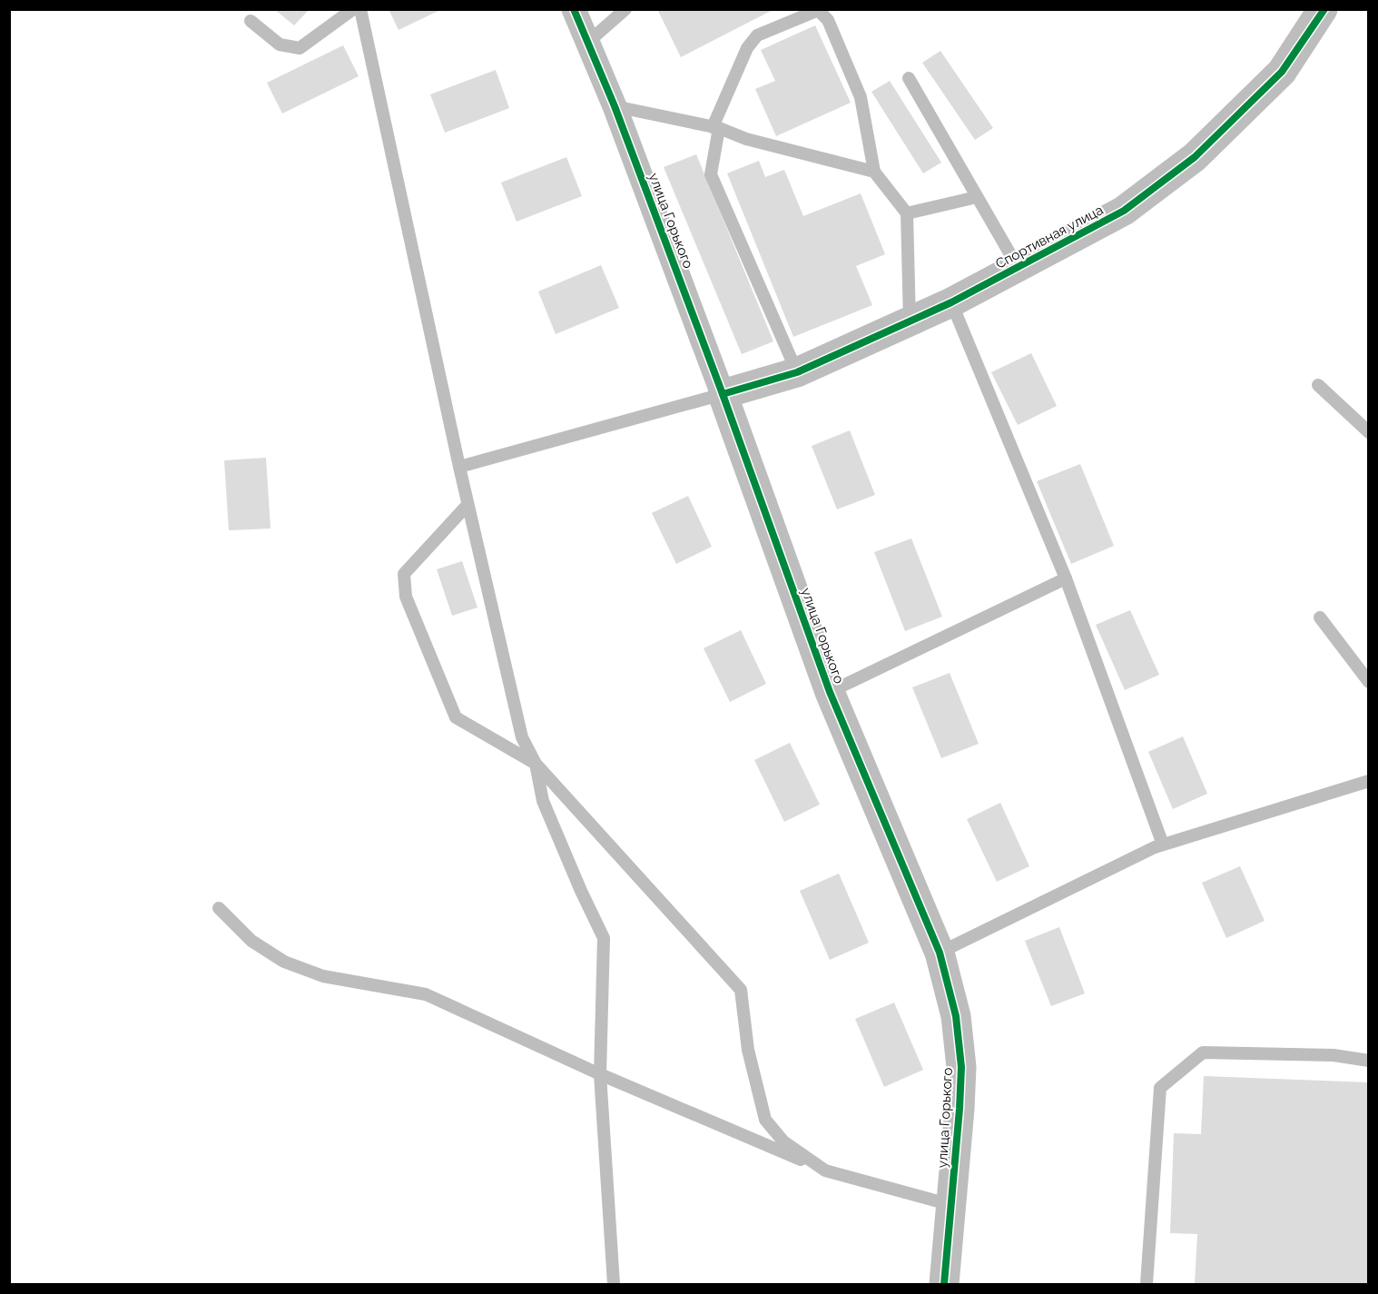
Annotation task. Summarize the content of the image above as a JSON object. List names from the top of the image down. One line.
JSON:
{"streets":{"street":["улица Горького","Спортивная улица"]},"crossings":[["улица Горького","Спортивная улица"]]}
